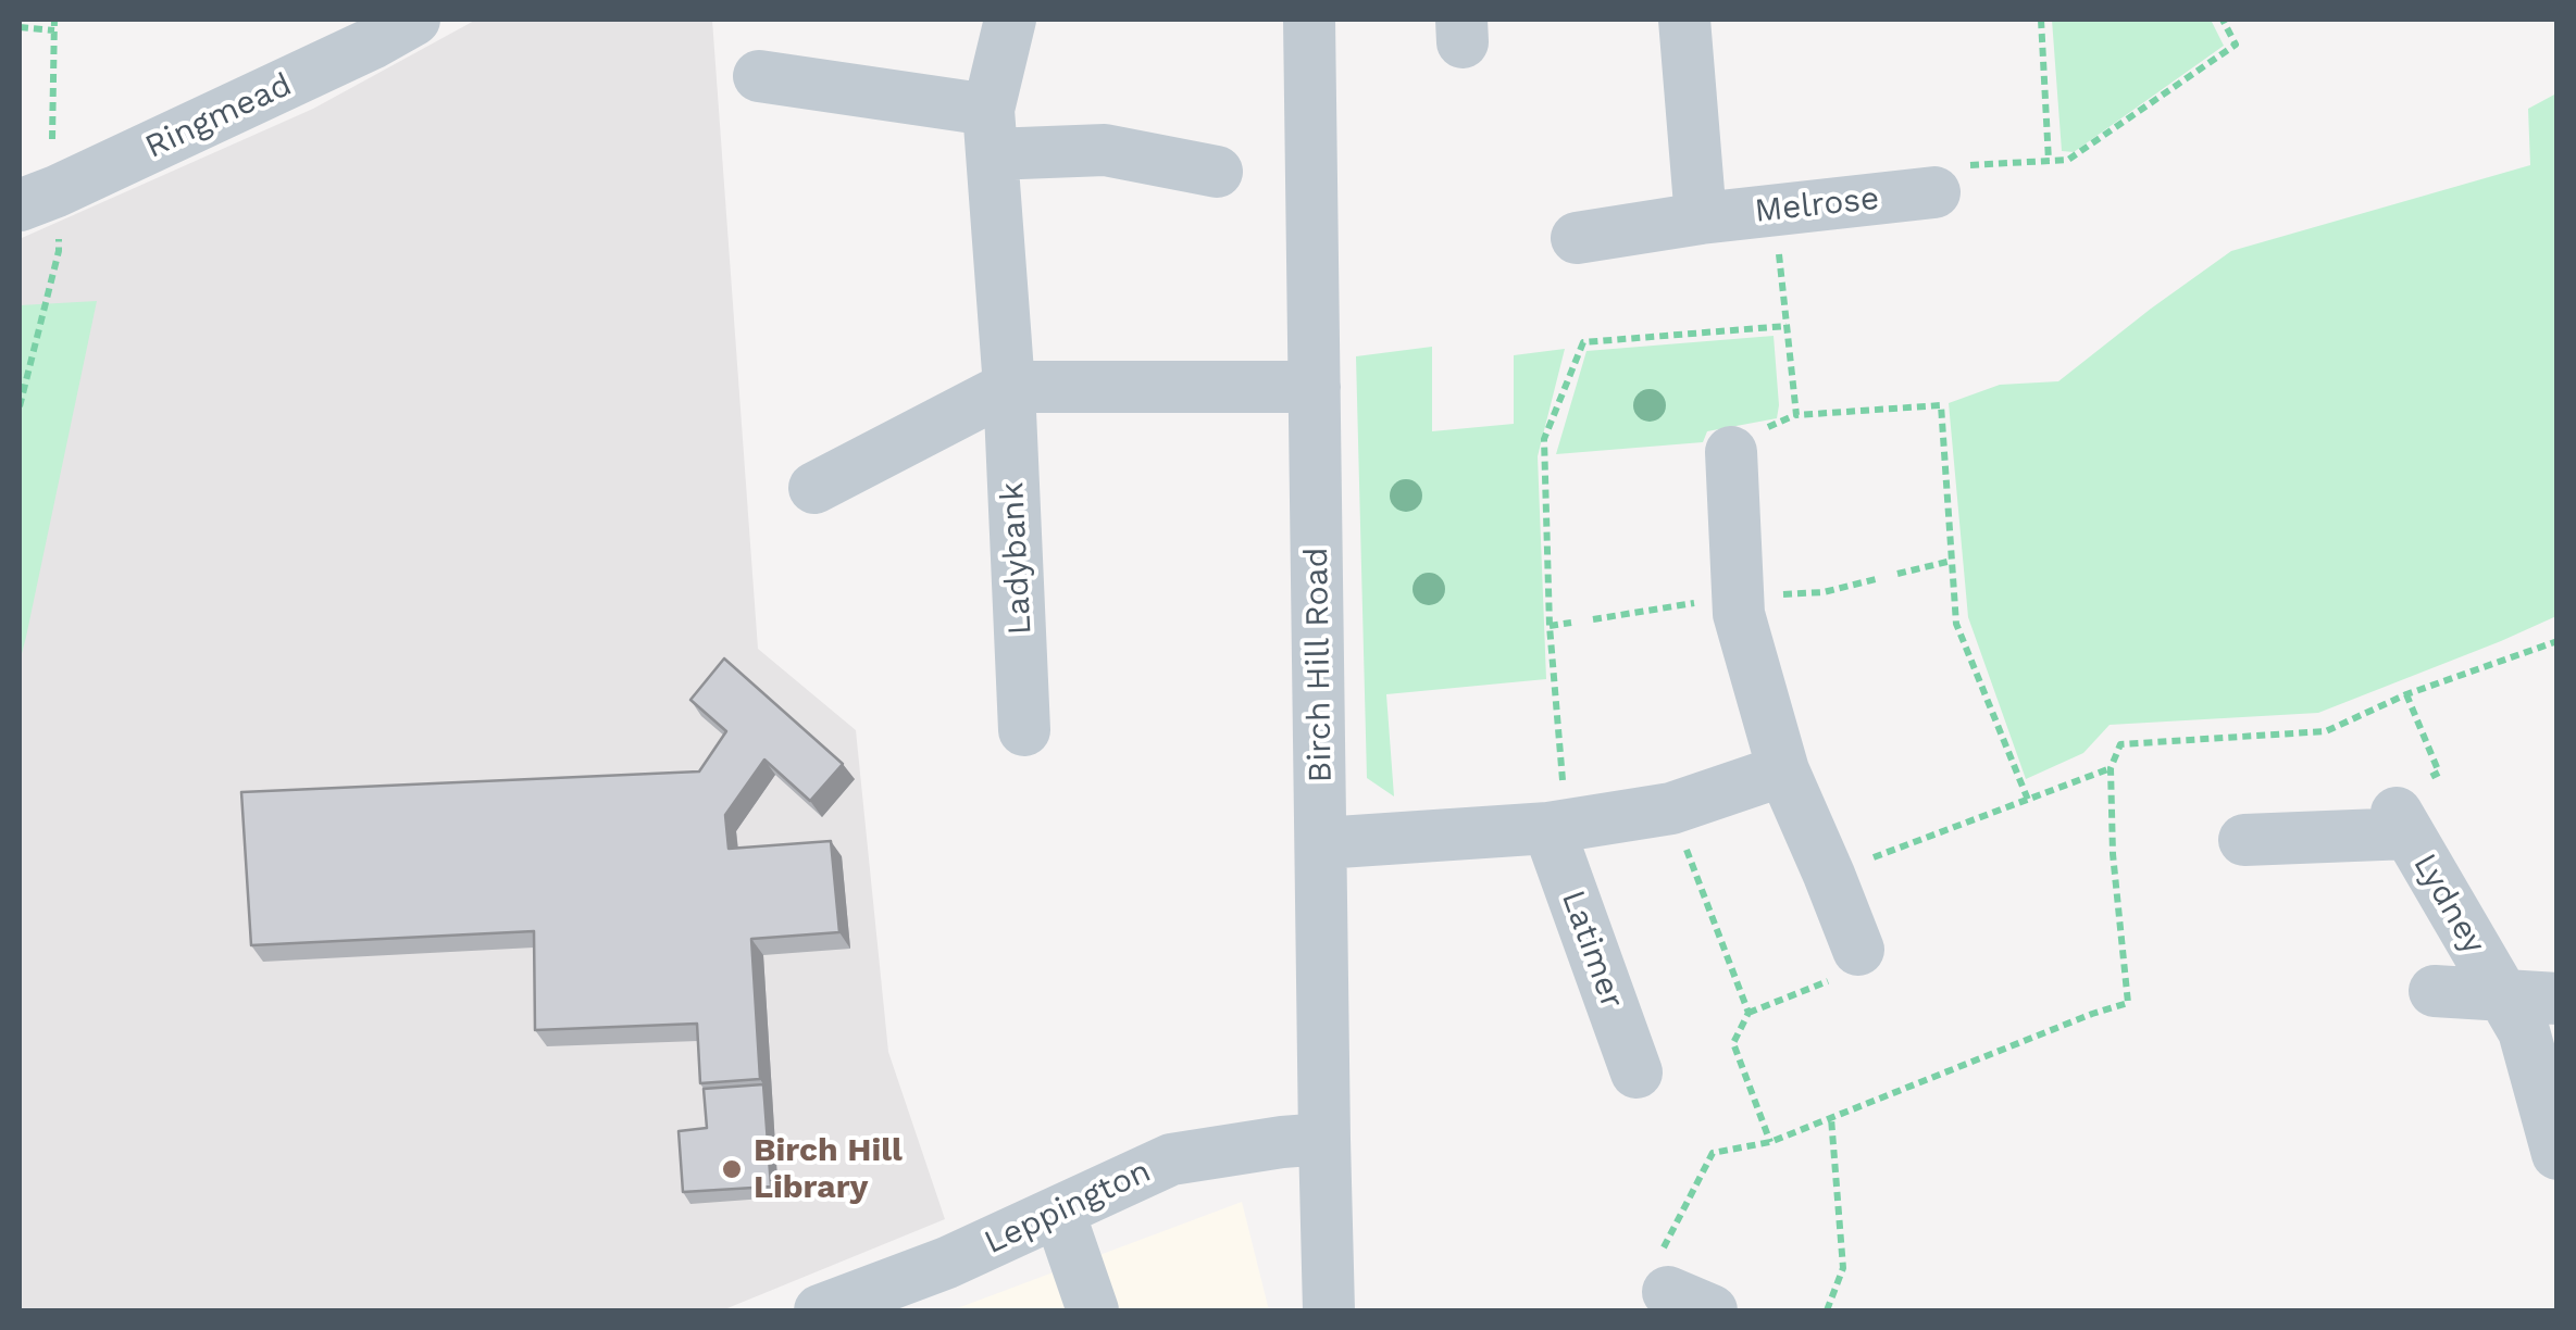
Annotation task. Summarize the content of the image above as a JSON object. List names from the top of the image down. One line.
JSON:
{"streets":{"street":["Ringmead","Melrose","Ladybank","Birch Hill Road","Lydney","Latimer","Leppington"]},"crossings":[["Birch Hill Road","Leppington"]],"places":["Birch Hill Library"]}
